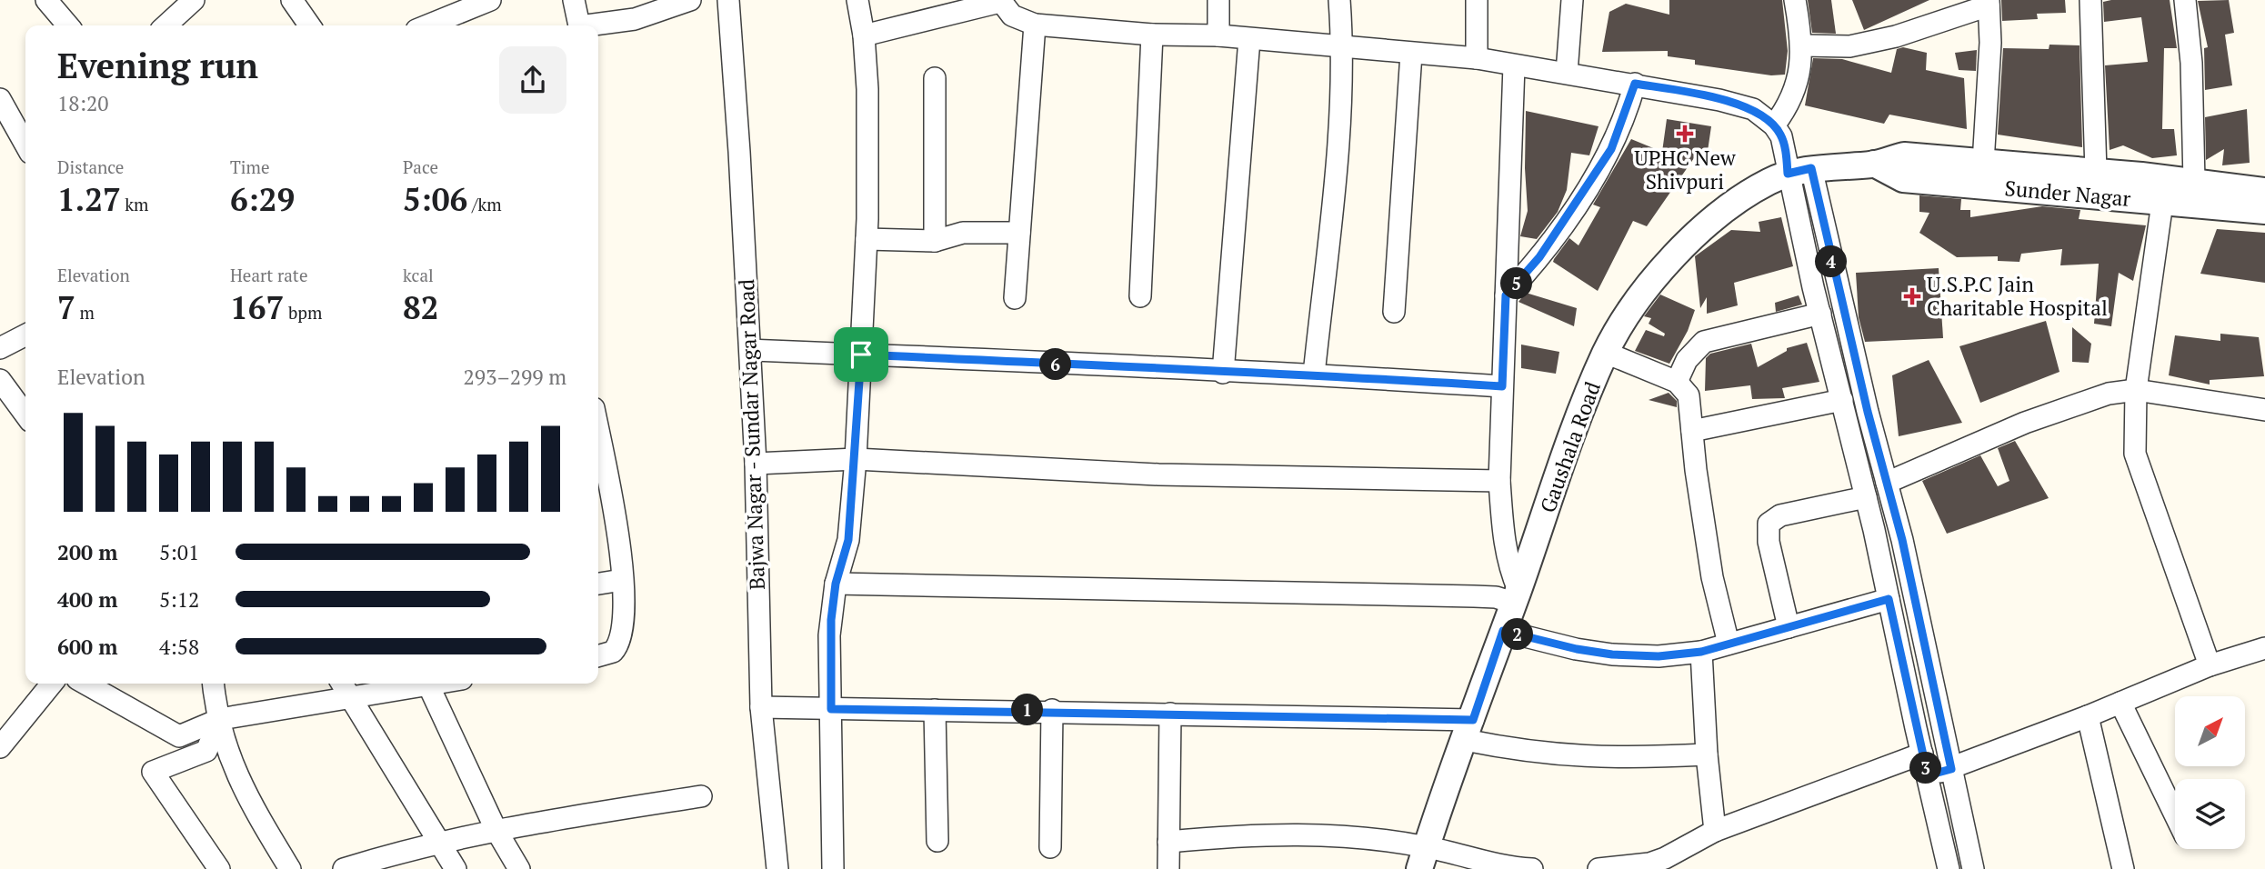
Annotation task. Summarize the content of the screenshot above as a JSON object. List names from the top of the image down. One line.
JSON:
{"streets":{"street":["Sunder Nagar","Bajwa Nagar - Sundar Nagar Road","Gaushala Road"]},"crossings":[["Sunder Nagar","Gaushala Road"]],"places":{"health":["UPHC New Shivpuri","U.S.P.C Jain Charitable Hospital"]},"north":"top right","page":{"heading":["Evening run","18:20"],"stats":[["Distance","1.27 km"],["Time","6:29"],["Pace","5:06 /km"],["Elevation","7 m"],["Heart rate","167 bpm"],["kcal","82"]],"pins":["4","5","6","2","1","3"],"chart":["Elevation","293–299 m"],"list":[{"name":"200 m","note":"5:01"},{"name":"400 m","note":"5:12"},{"name":"600 m","note":"4:58"}]}}
